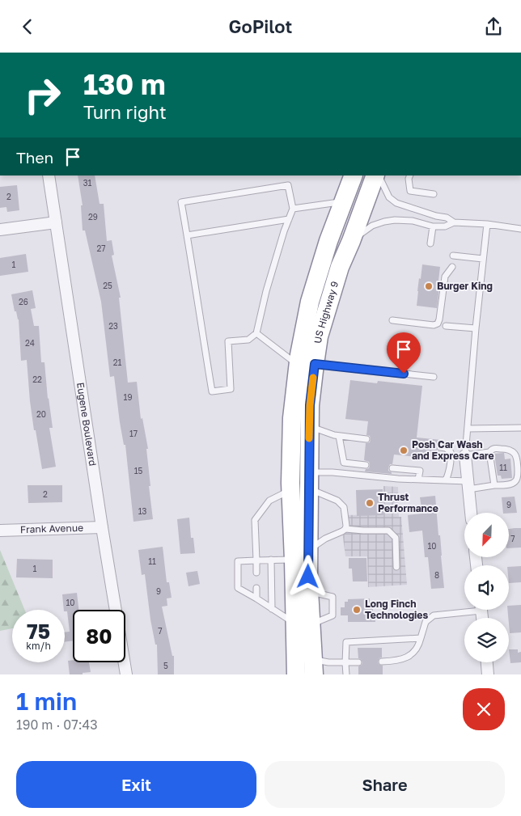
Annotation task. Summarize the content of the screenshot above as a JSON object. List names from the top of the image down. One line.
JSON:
{"streets":{"highway":["US Highway 9"],"street":["Eugene Boulevard","Frank Avenue"]},"crossings":[["Eugene Boulevard","Frank Avenue"]],"places":["Burger King","Posh Car Wash and Express Care","Thrust Performance","Long Finch Technologies"],"house_numbers":["31","2","29","27","1","25","26","23","24","21","22","19","20","17","11","15","2","9","13","7","10","11","1","8","9","10","7","5"],"north":"bottom left","page":{"header":"GoPilot","turn":["130 m","Turn right"],"then":"Then","speed":"75 km/h","limit":"80","heading":["1 min","190 m · 07:43"],"buttons":["Exit","Share"]}}
